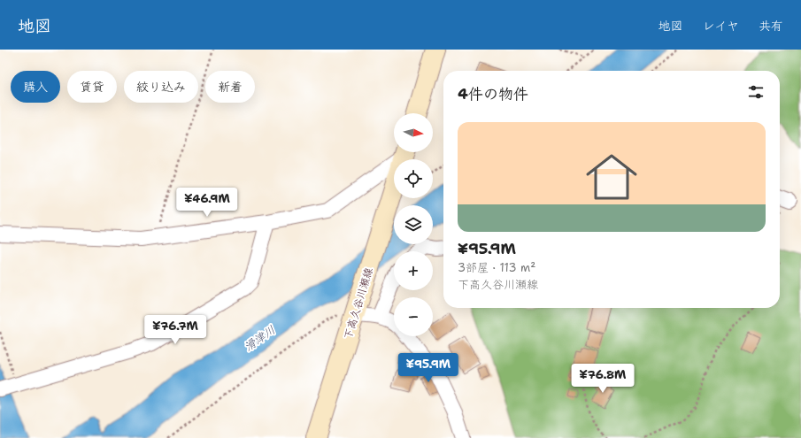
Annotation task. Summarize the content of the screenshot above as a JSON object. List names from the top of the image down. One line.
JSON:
{"streets":{"main road":["下高久谷川瀬線"]},"water":["滑津川"],"north":"right","page":{"header":"地図","nav":["地図","レイヤ","共有"],"chip":["購入","賃貸","絞り込み","新着"],"heading":"4件の物件","map_buttons":["+","−"],"list":[{"name":"¥95.9M","note":"3部屋 · 113 m² · 下高久谷川瀬線"}],"price":["¥46.9M","¥76.7M","¥95.9M","¥76.8M"]}}
